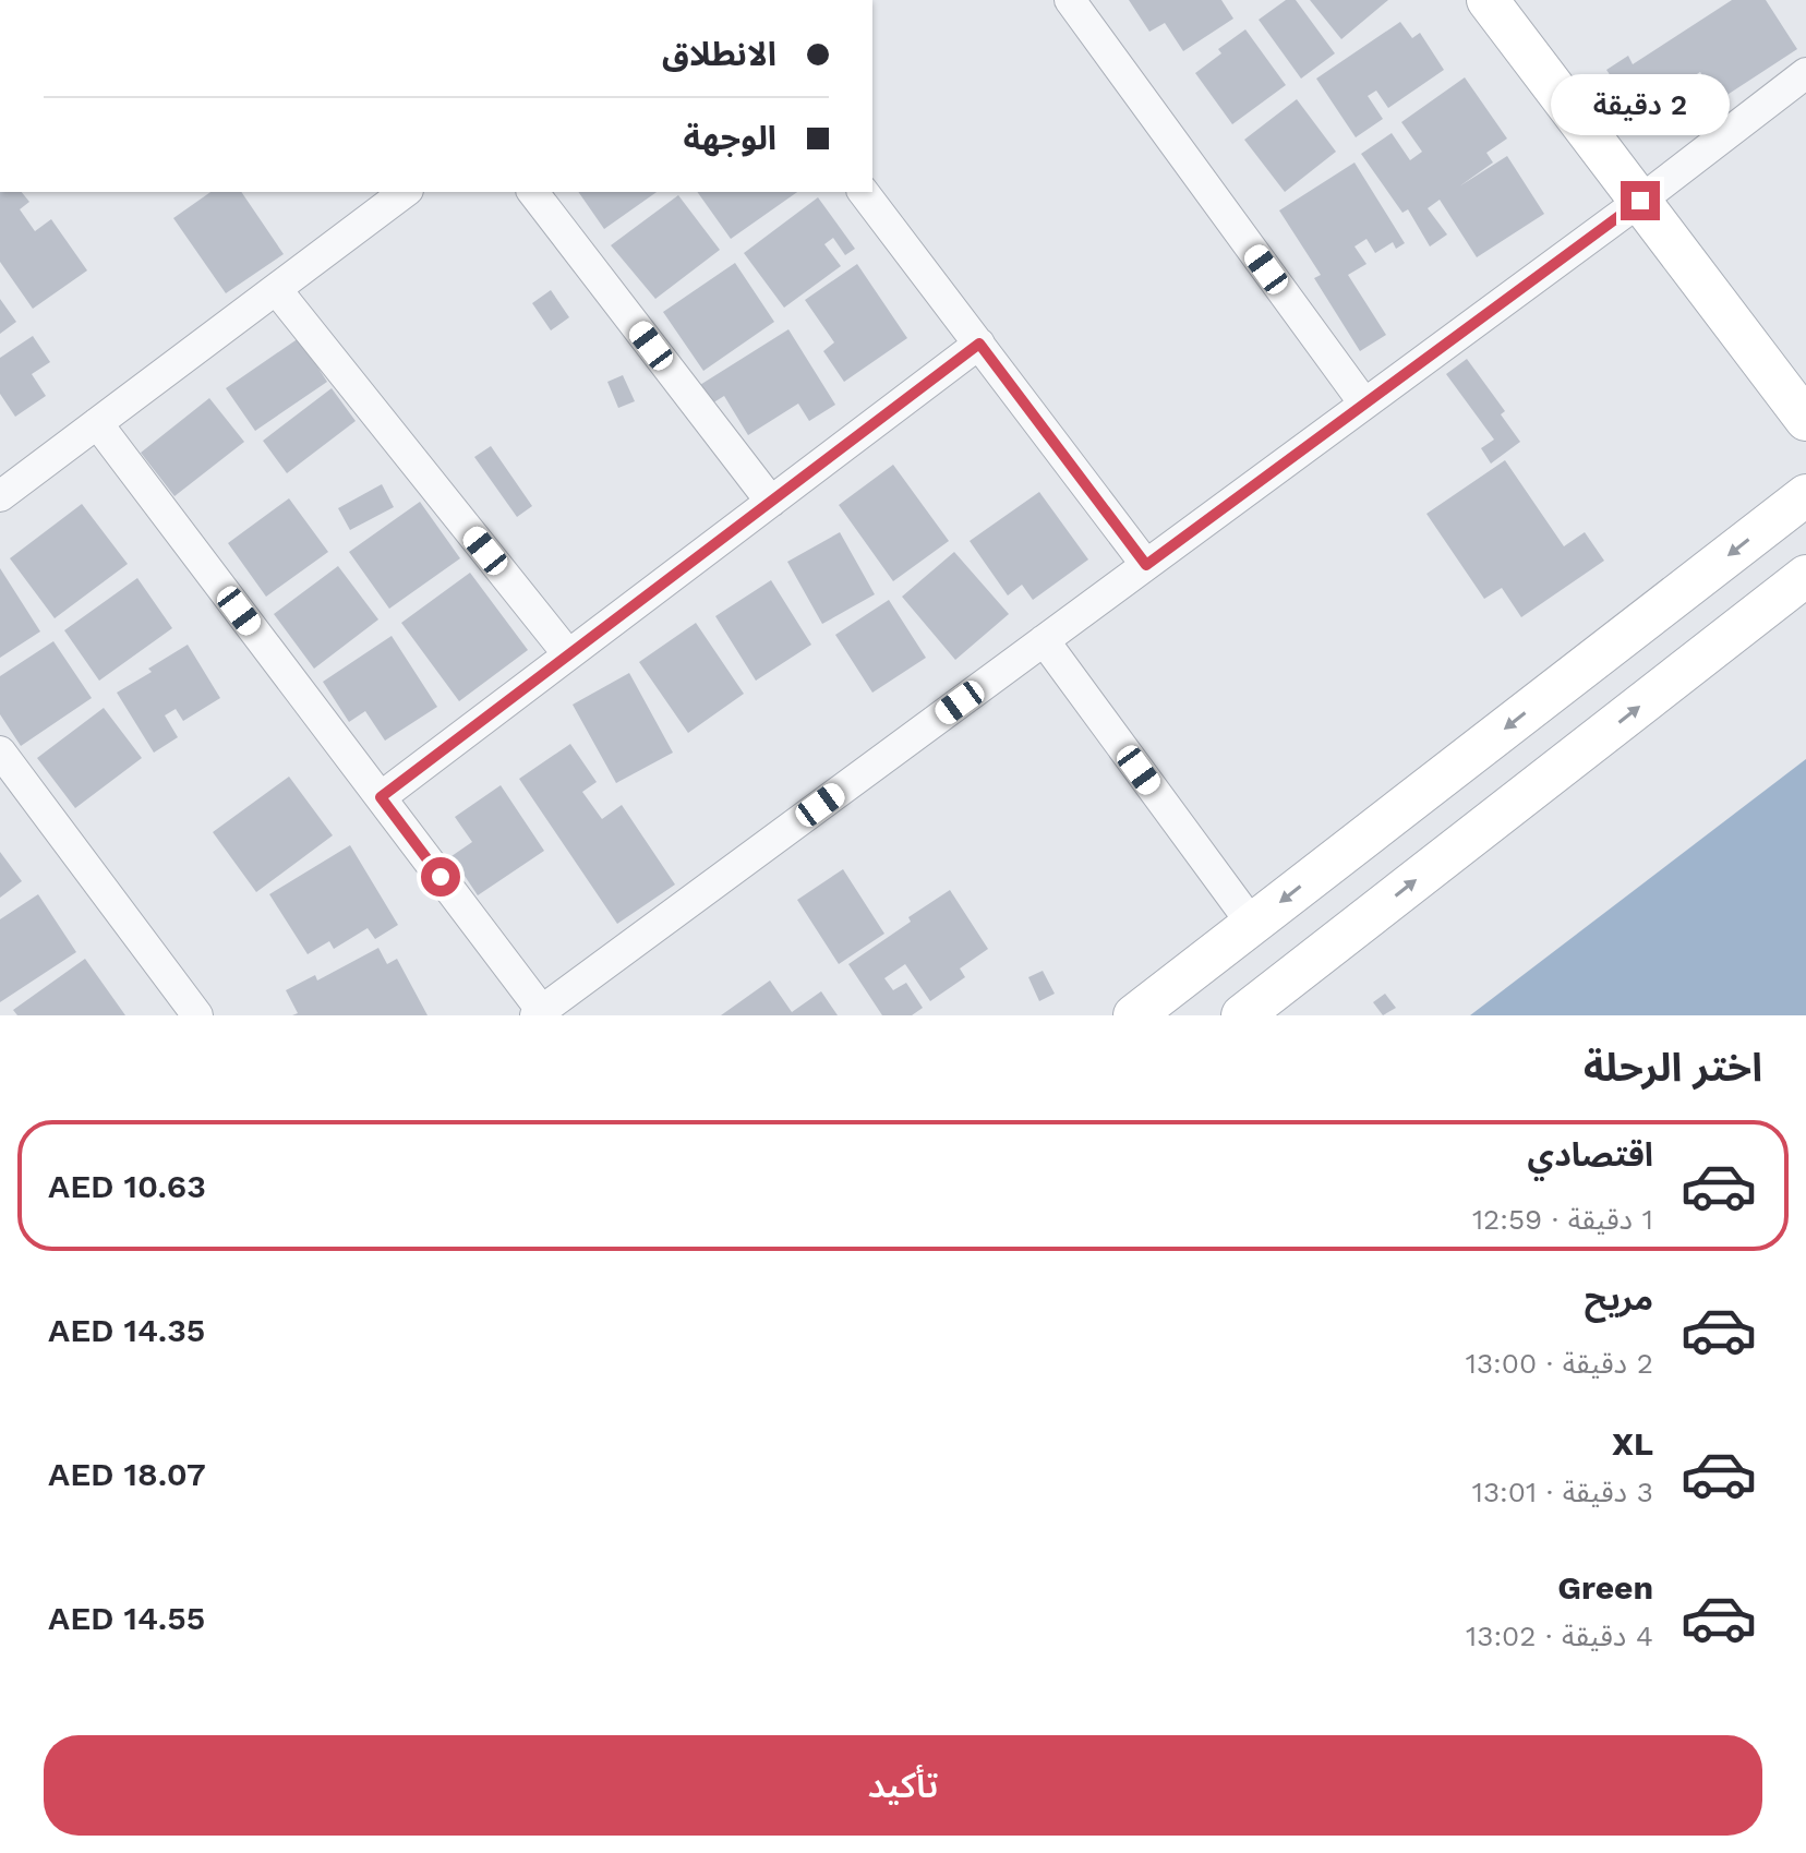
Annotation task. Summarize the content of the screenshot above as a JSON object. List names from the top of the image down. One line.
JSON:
{"page":{"banner":["الانطلاق","الوجهة"],"bubble":"2 دقيقة","heading":"اختر الرحلة","list":[{"name":"اقتصادي","note":"1 دقيقة · 12:59","value":"AED 10.63"},{"name":"مريح","note":"2 دقيقة · 13:00","value":"AED 14.35"},{"name":"XL","note":"3 دقيقة · 13:01","value":"AED 18.07"},{"name":"Green","note":"4 دقيقة · 13:02","value":"AED 14.55"}],"buttons":"تأكيد"}}
